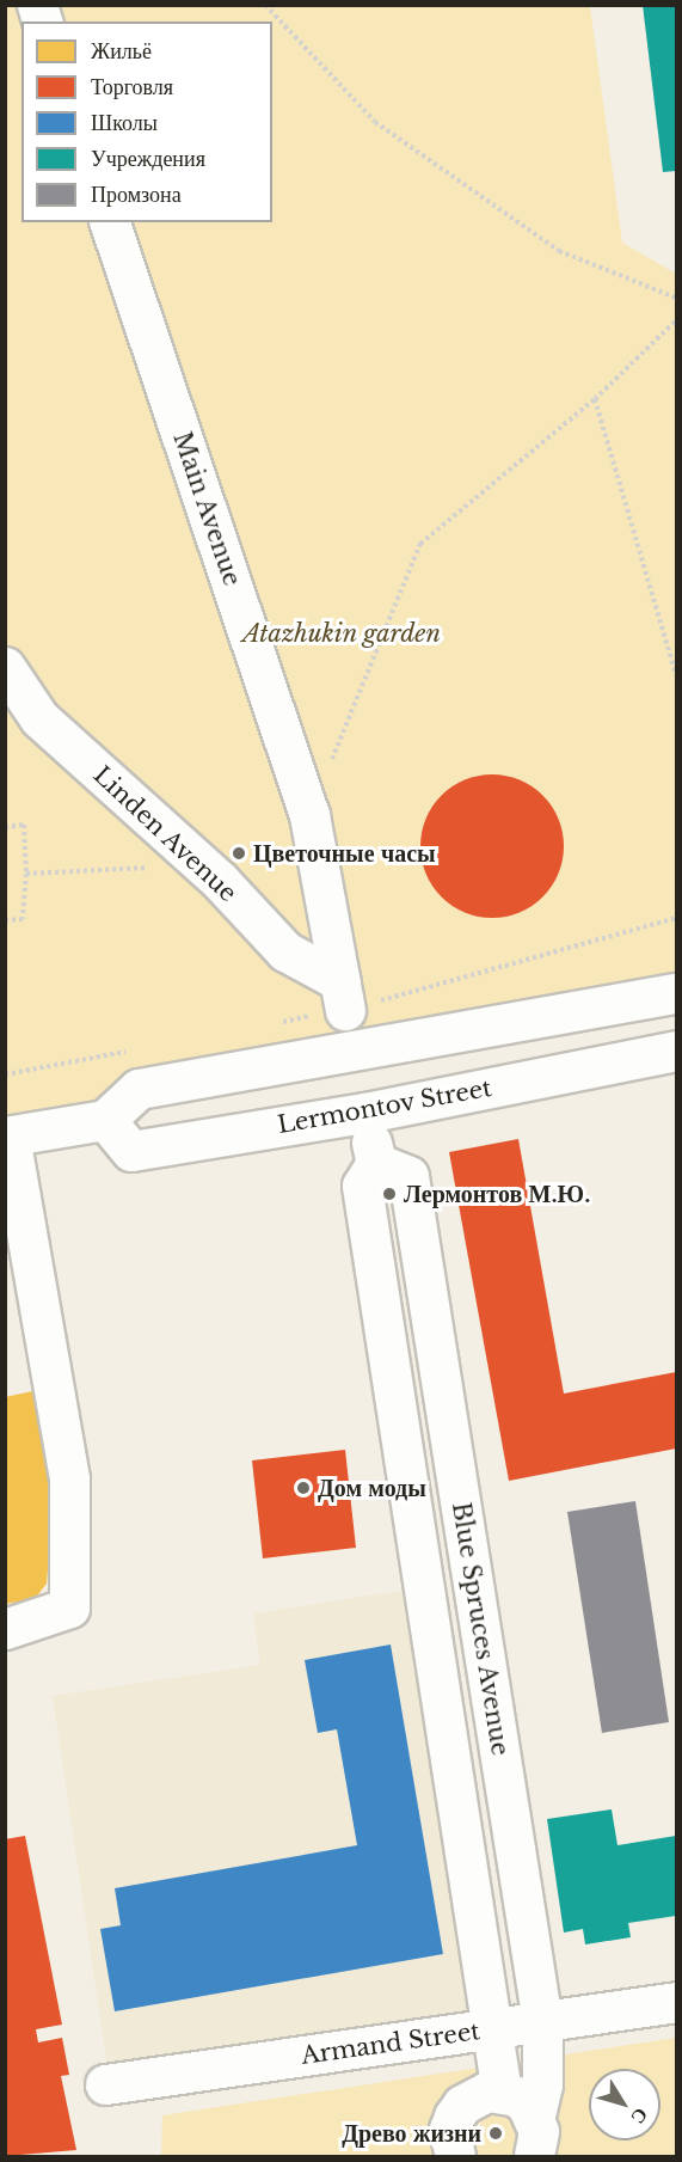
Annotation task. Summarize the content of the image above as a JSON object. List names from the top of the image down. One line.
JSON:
{"streets":{"street":["Main Avenue","Linden Avenue","Lermontov Street","Blue Spruces Avenue","Armand Street"]},"crossings":[["Main Avenue","Linden Avenue"],["Blue Spruces Avenue","Armand Street"]],"parks":["Atazhukin garden"],"places":["Цветочные часы","Лермонтов М.Ю.","Дом моды","Древо жизни"],"legend":["Жильё","Торговля","Школы","Учреждения","Промзона"],"north":"bottom right"}
